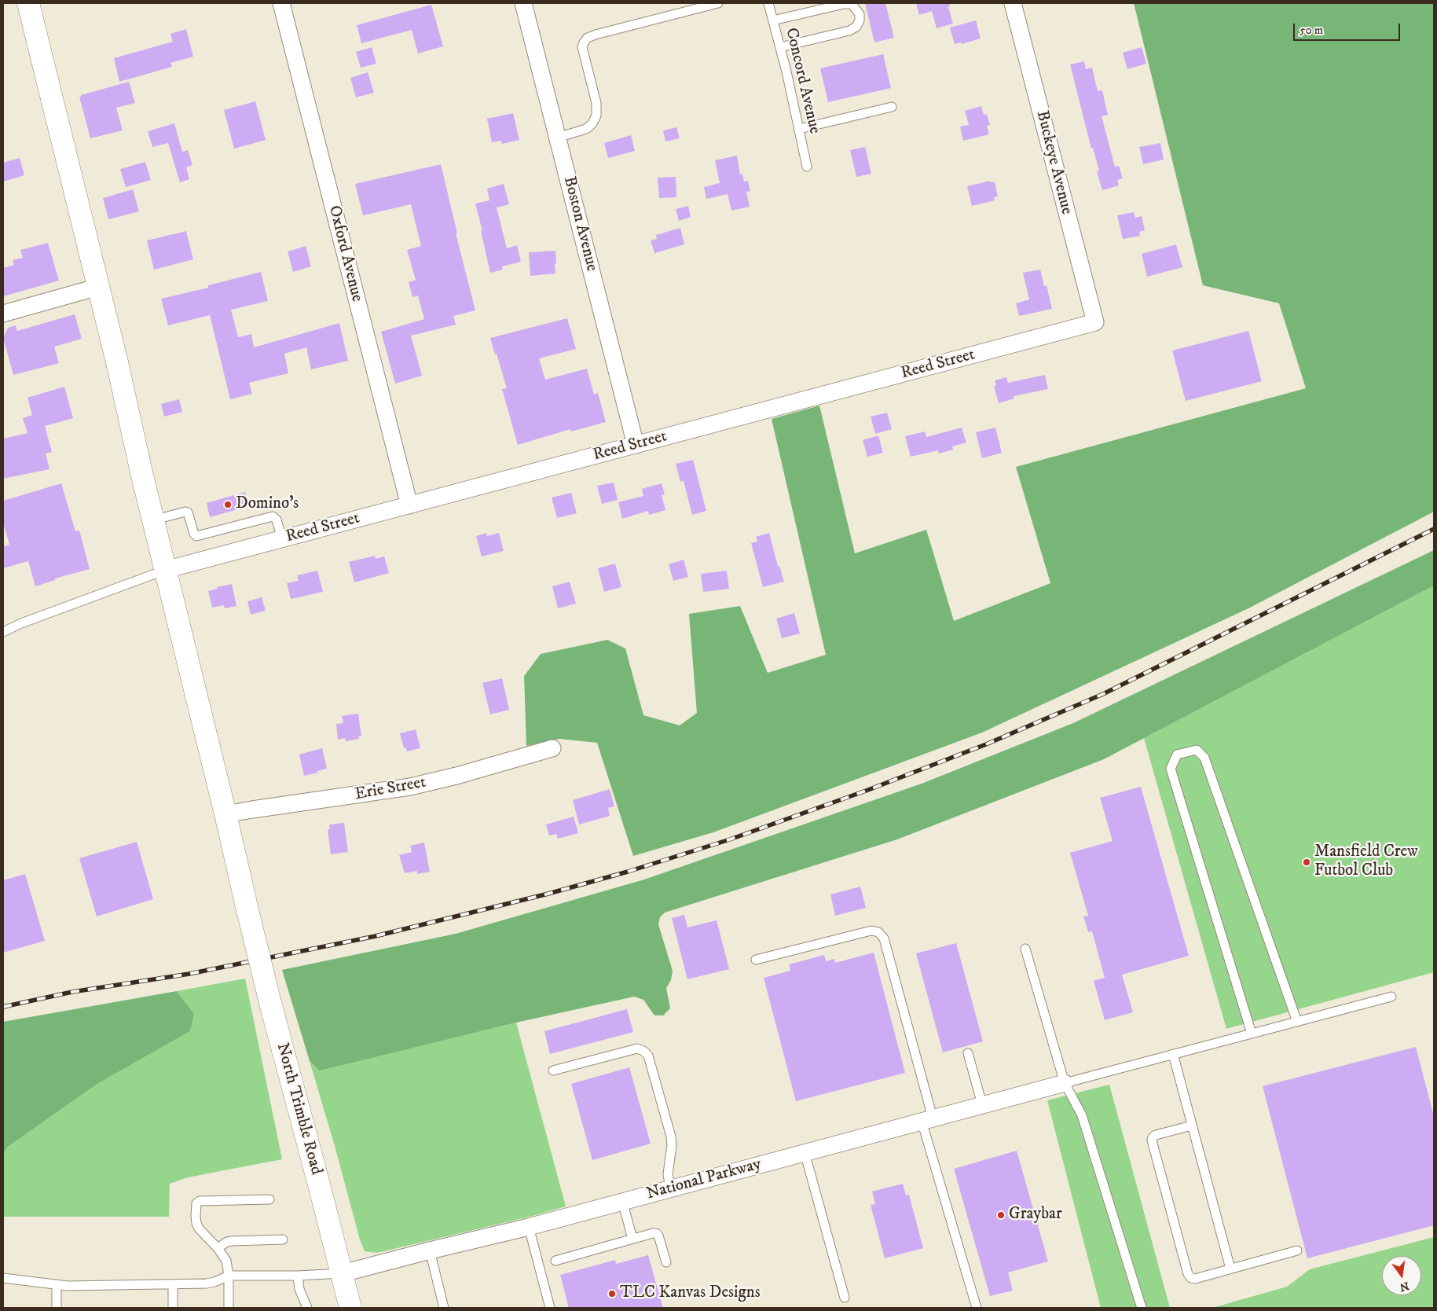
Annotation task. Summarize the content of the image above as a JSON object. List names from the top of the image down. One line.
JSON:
{"streets":{"main road":["North Trimble Road"],"street":["Buckeye Avenue","Boston Avenue","Oxford Avenue","Reed Street","Erie Street","National Parkway"],"lane":["Concord Avenue"]},"crossings":[["Buckeye Avenue","Reed Street"],["Boston Avenue","Reed Street"],["Oxford Avenue","Reed Street"],["Reed Street","North Trimble Road"],["Erie Street","North Trimble Road"],["North Trimble Road","National Parkway"]],"places":["Domino's","Mansfield Crew Futbol Club","Graybar","TLC Kanvas Designs"],"scale_bar":"50 m","north":"bottom"}
